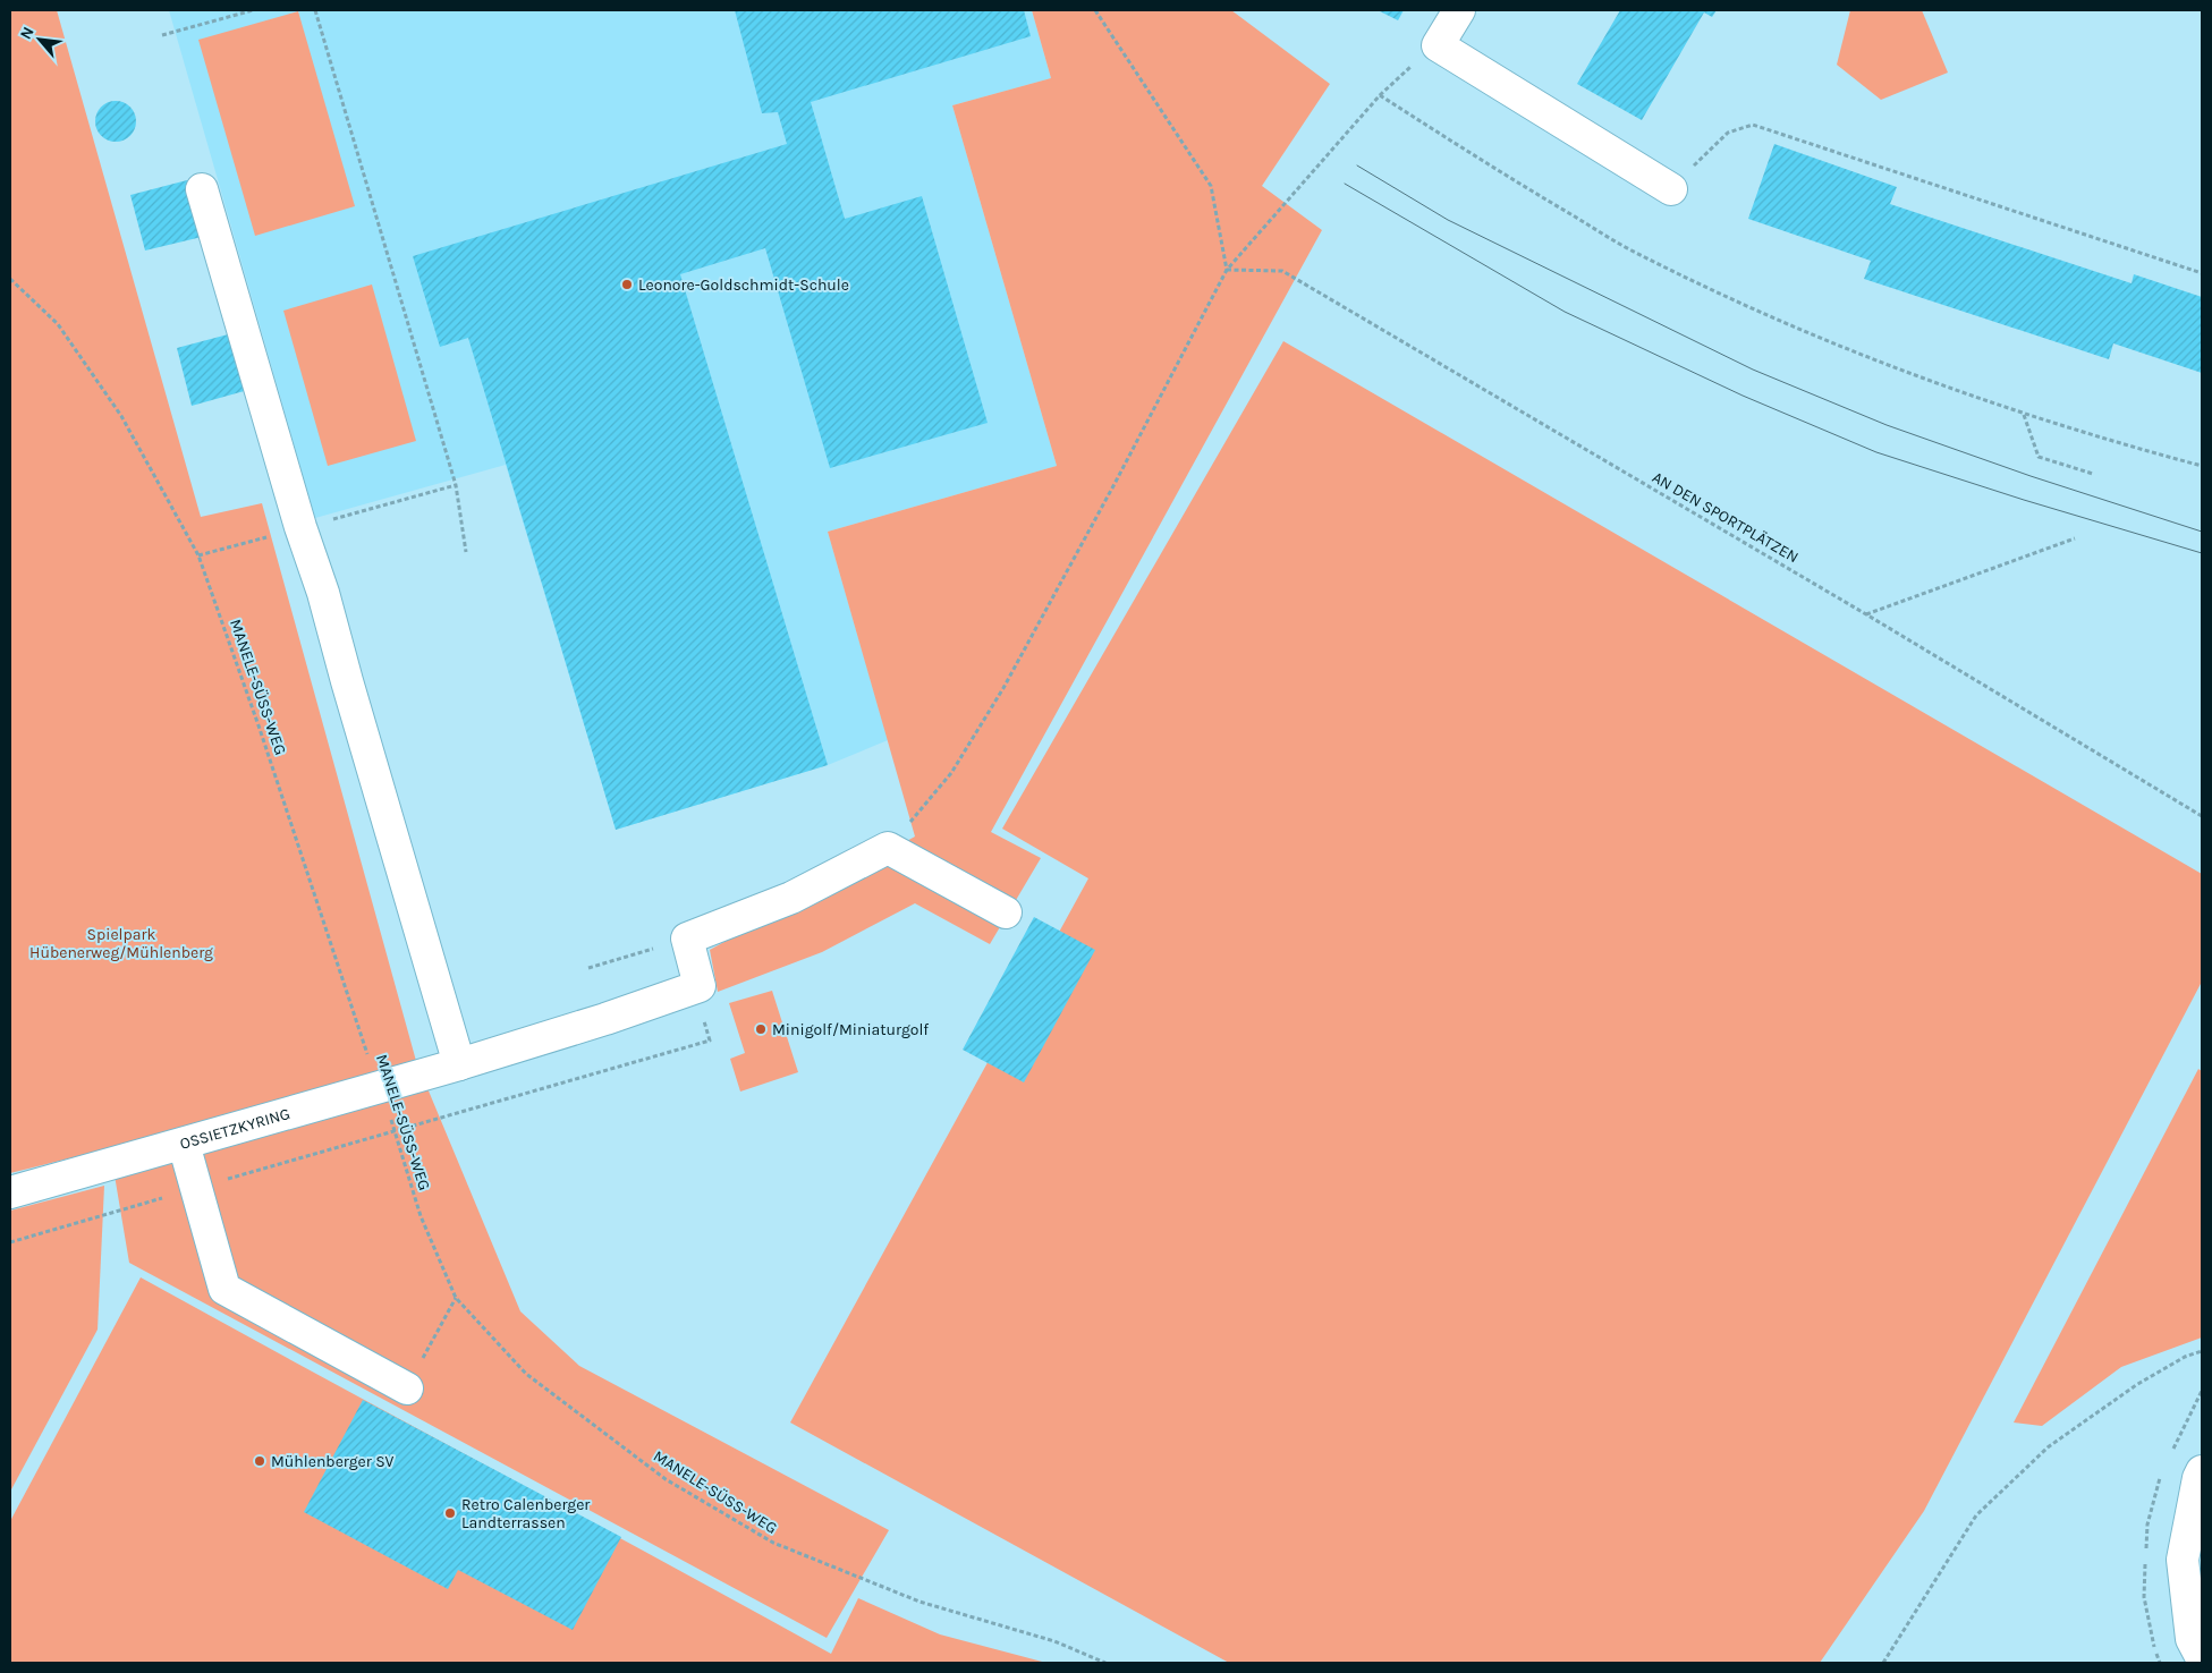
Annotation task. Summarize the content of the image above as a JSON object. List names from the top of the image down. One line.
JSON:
{"streets":{"street":["OSSIETZKYRING"],"path":["AN DEN SPORTPLÄTZEN","MANELE-SÜSS-WEG"]},"crossings":[["MANELE-SÜSS-WEG","OSSIETZKYRING"]],"parks":["Spielpark Hübenerweg/Mühlenberg"],"places":["Leonore-Goldschmidt-Schule","Minigolf/Miniaturgolf","Mühlenberger SV","Retro Calenberger Landterrassen"],"north":"top left"}
